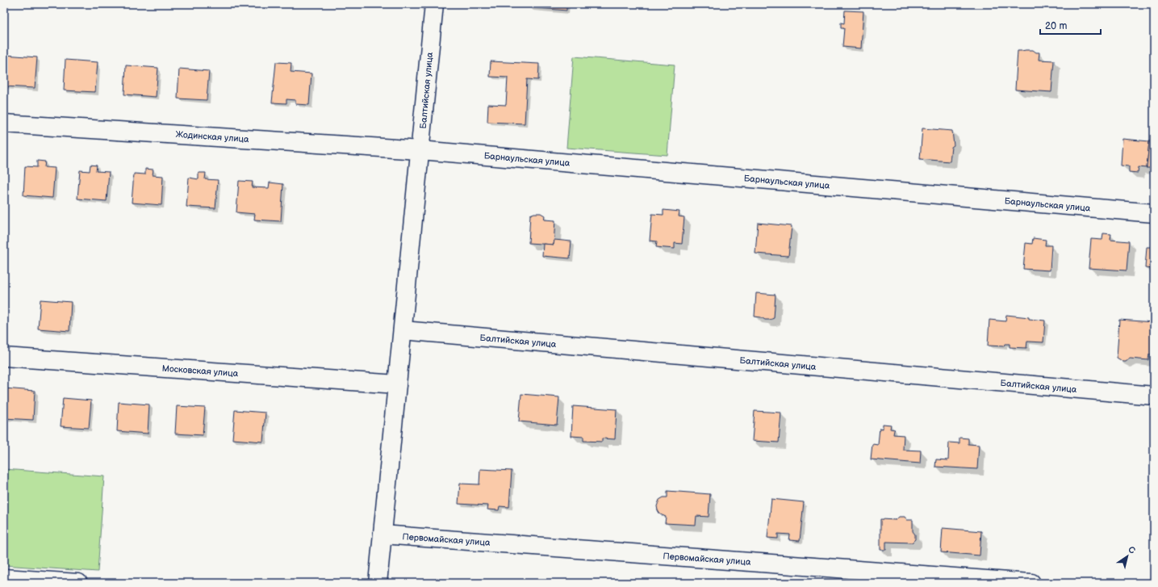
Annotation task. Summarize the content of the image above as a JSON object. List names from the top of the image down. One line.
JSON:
{"streets":{"street":["Балтийская улица","Жодинская улица","Барнаульская улица","Московская улица","Первомайская улица"]},"crossings":[["Балтийская улица","Жодинская улица"],["Балтийская улица","Барнаульская улица"],["Балтийская улица","Московская улица"],["Балтийская улица","Первомайская улица"],["Жодинская улица","Барнаульская улица"]],"scale_bar":"20 m","north":"top right"}
